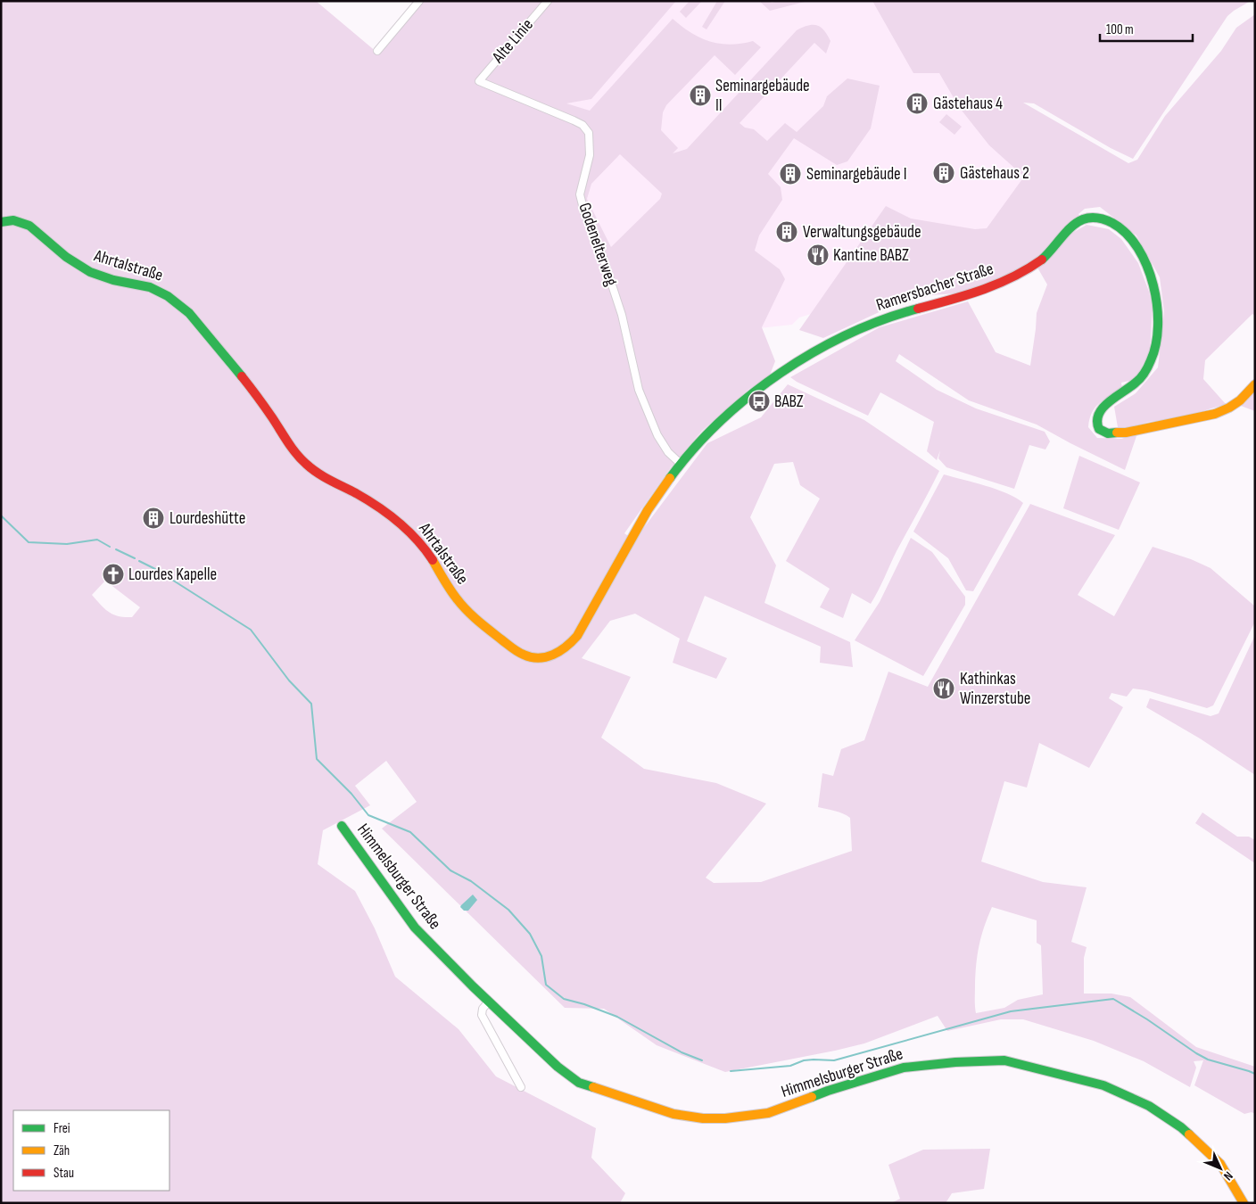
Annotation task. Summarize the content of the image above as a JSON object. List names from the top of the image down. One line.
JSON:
{"streets":{"main road":["Ahrtalstraße","Ramersbacher Straße","Himmelsburger Straße"],"street":["Alte Linie","Godenelterweg"]},"crossings":[["Alte Linie","Godenelterweg"],["Godenelterweg","Ahrtalstraße"],["Ahrtalstraße","Ramersbacher Straße"]],"places":{"building":["Seminargebäude II","Gästehaus 4","Gästehaus 2","Seminargebäude I","Verwaltungsgebäude","Lourdeshütte"],"restaurant":["Kantine BABZ","Kathinkas Winzerstube"],"bus stop":["BABZ"],"church":["Lourdes Kapelle"]},"legend":["Frei","Zäh","Stau"],"scale_bar":"100 m","north":"bottom right"}
